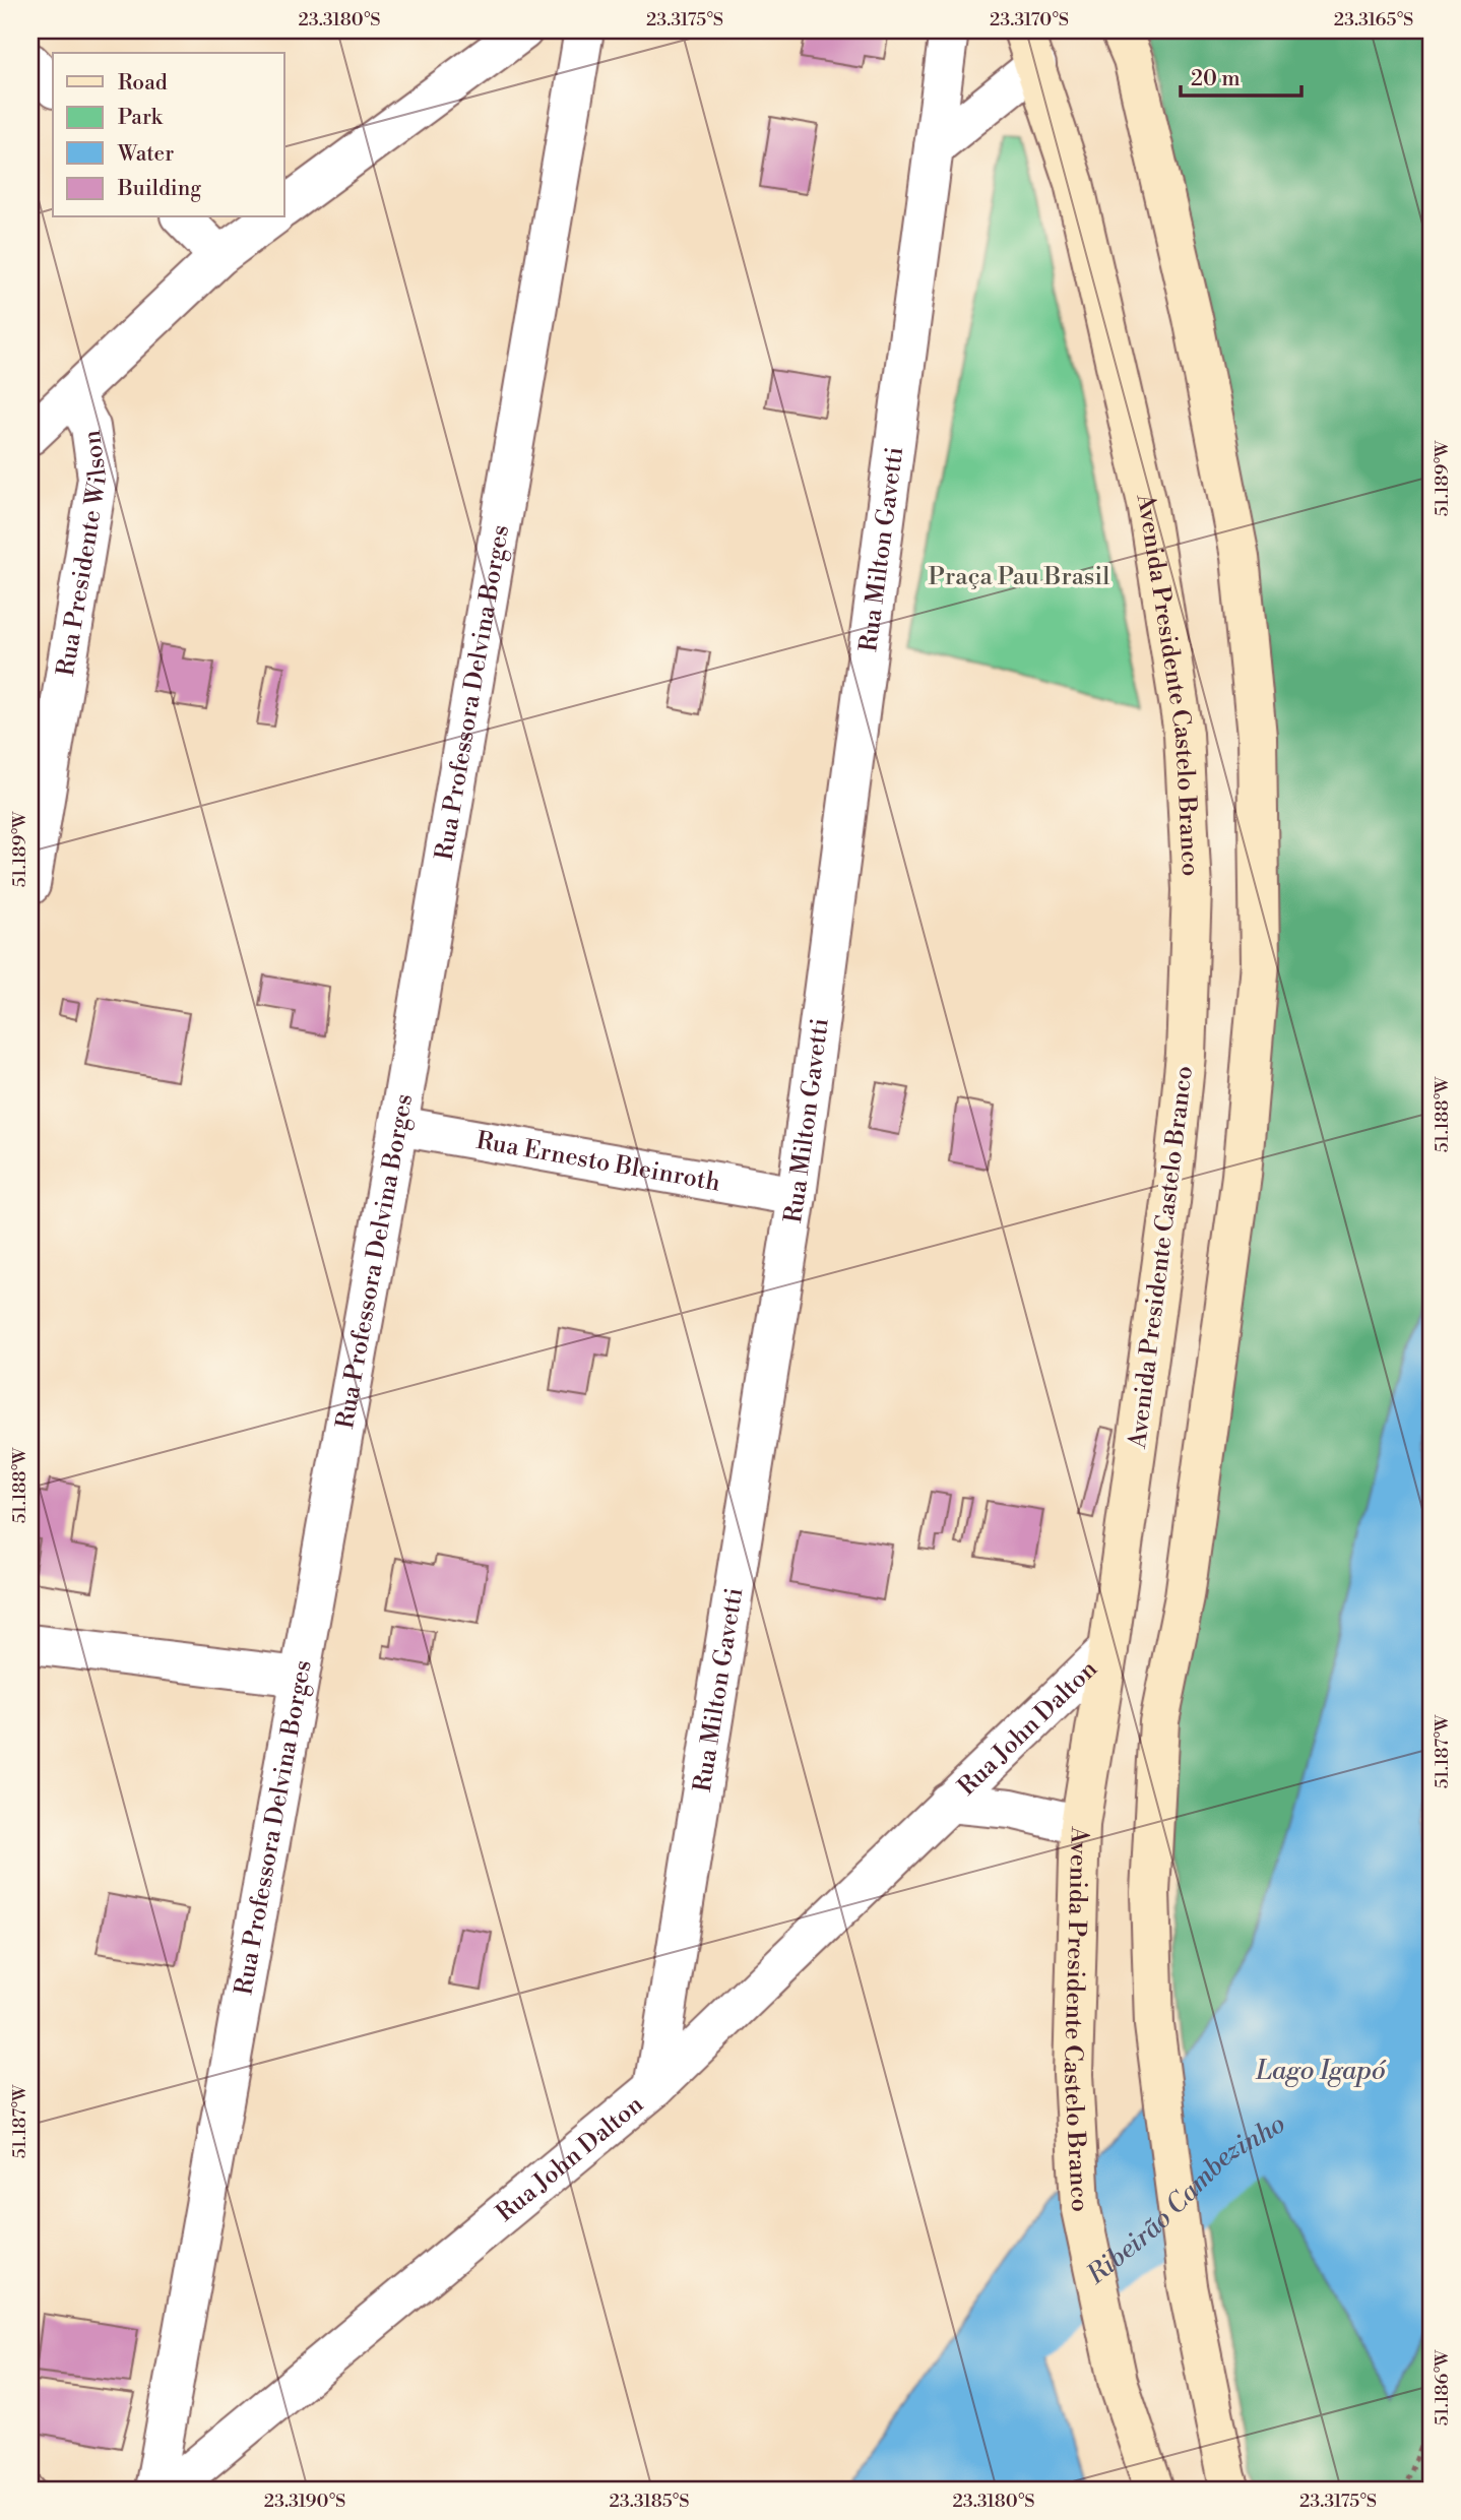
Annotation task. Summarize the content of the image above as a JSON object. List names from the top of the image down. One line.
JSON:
{"streets":{"main road":["Avenida Presidente Castelo Branco"],"street":["Rua Milton Gavetti","Rua Presidente Wilson","Rua Professora Delvina Borges","Rua Ernesto Bleinroth","Rua John Dalton"]},"crossings":[["Rua Milton Gavetti","Rua Ernesto Bleinroth"],["Rua Milton Gavetti","Rua John Dalton"],["Avenida Presidente Castelo Branco","Rua John Dalton"],["Rua Professora Delvina Borges","Rua Ernesto Bleinroth"]],"water":["Lago Igapó","Ribeirão Cambezinho"],"parks":["Praça Pau Brasil"],"legend":["Road","Park","Water","Building"],"scale_bar":"20 m","coordinates":["23.3180°S","23.3175°S","23.3170°S","23.3165°S","51.189°W","51.188°W","51.187°W","51.186°W","23.3190°S","23.3185°S"]}
